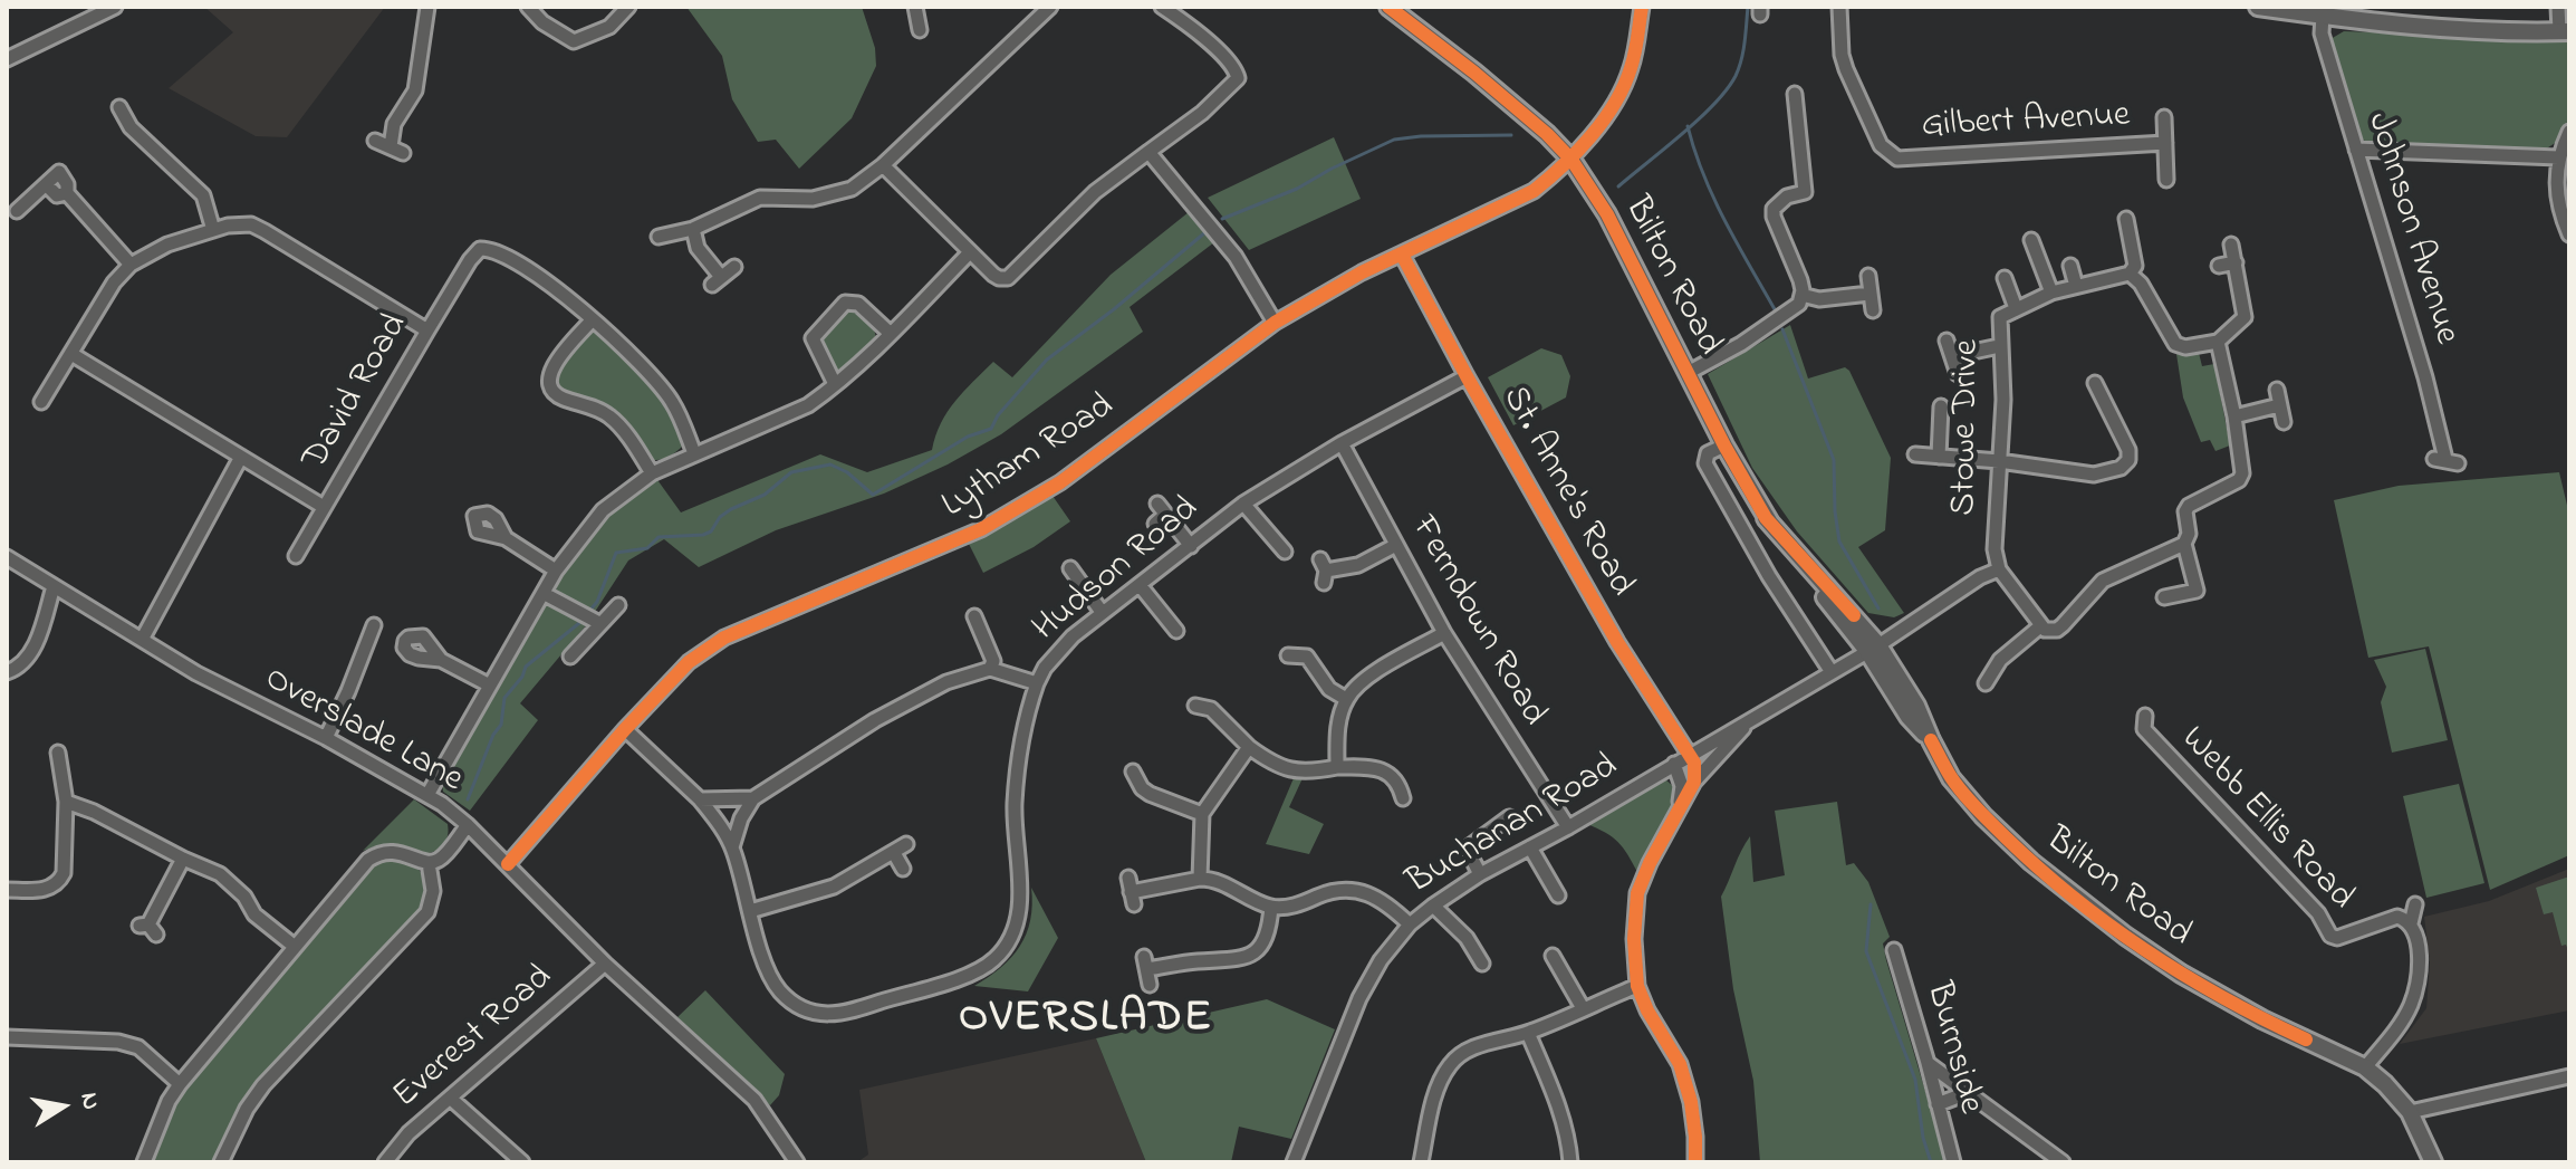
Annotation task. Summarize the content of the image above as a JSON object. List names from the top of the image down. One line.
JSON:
{"streets":{"main road":["Bilton Road"],"street":["Gilbert Avenue","Johnson Avenue","David Road","Stowe Drive","Lytham Road","St. Anne's Road","Hudson Road","Ferndown Road","Overslade Lane","Webb Ellis Road","Buchanan Road","Everest Road","Burnside"]},"crossings":[["Bilton Road","Lytham Road"],["Bilton Road","Buchanan Road"],["Stowe Drive","Buchanan Road"],["Lytham Road","St. Anne's Road"],["Lytham Road","Overslade Lane"],["St. Anne's Road","Hudson Road"],["St. Anne's Road","Buchanan Road"],["Hudson Road","Ferndown Road"],["Ferndown Road","Buchanan Road"],["Overslade Lane","Everest Road"]],"districts":["OVERSLADE"],"north":"right"}
